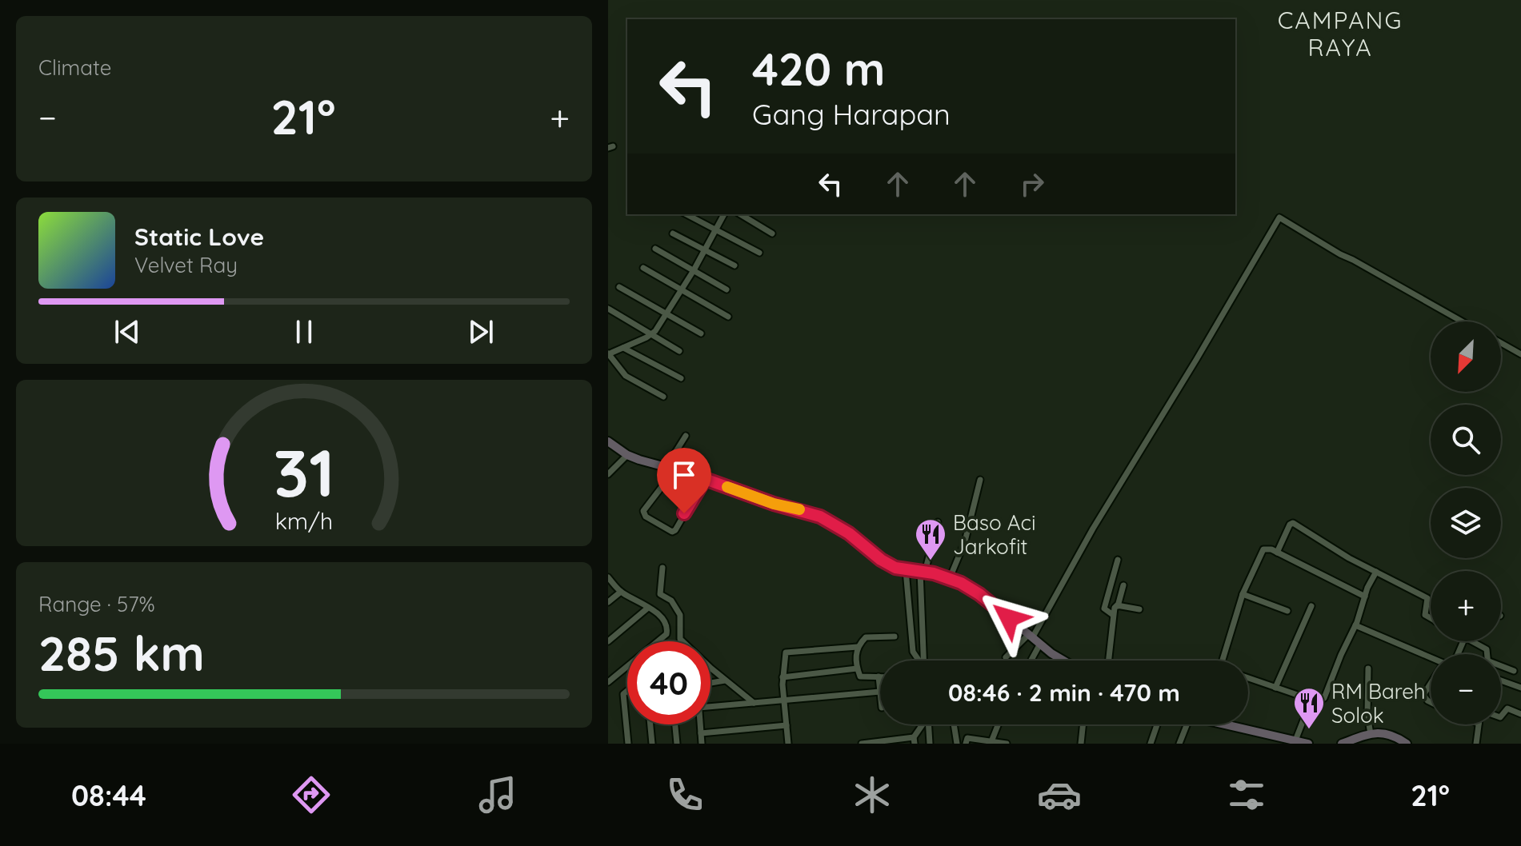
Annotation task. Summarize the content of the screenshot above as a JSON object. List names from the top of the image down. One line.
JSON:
{"districts":["CAMPANG RAYA"],"places":{"restaurant":["Baso Aci Jarkofit","RM Bareh Solok"]},"north":"bottom left","page":{"tile":["Climate",["Range · 57%","285 km"]],"turn":["420 m","Gang Harapan"],"heat":["−","21°","+"],"song":["Static Love","Velvet Ray"],"map_buttons":["+","−"],"limit":"40","trip":"08:46 · 2 min · 470 m","tabs":["08:44","21°"],"gauge":["31","km/h"]}}
